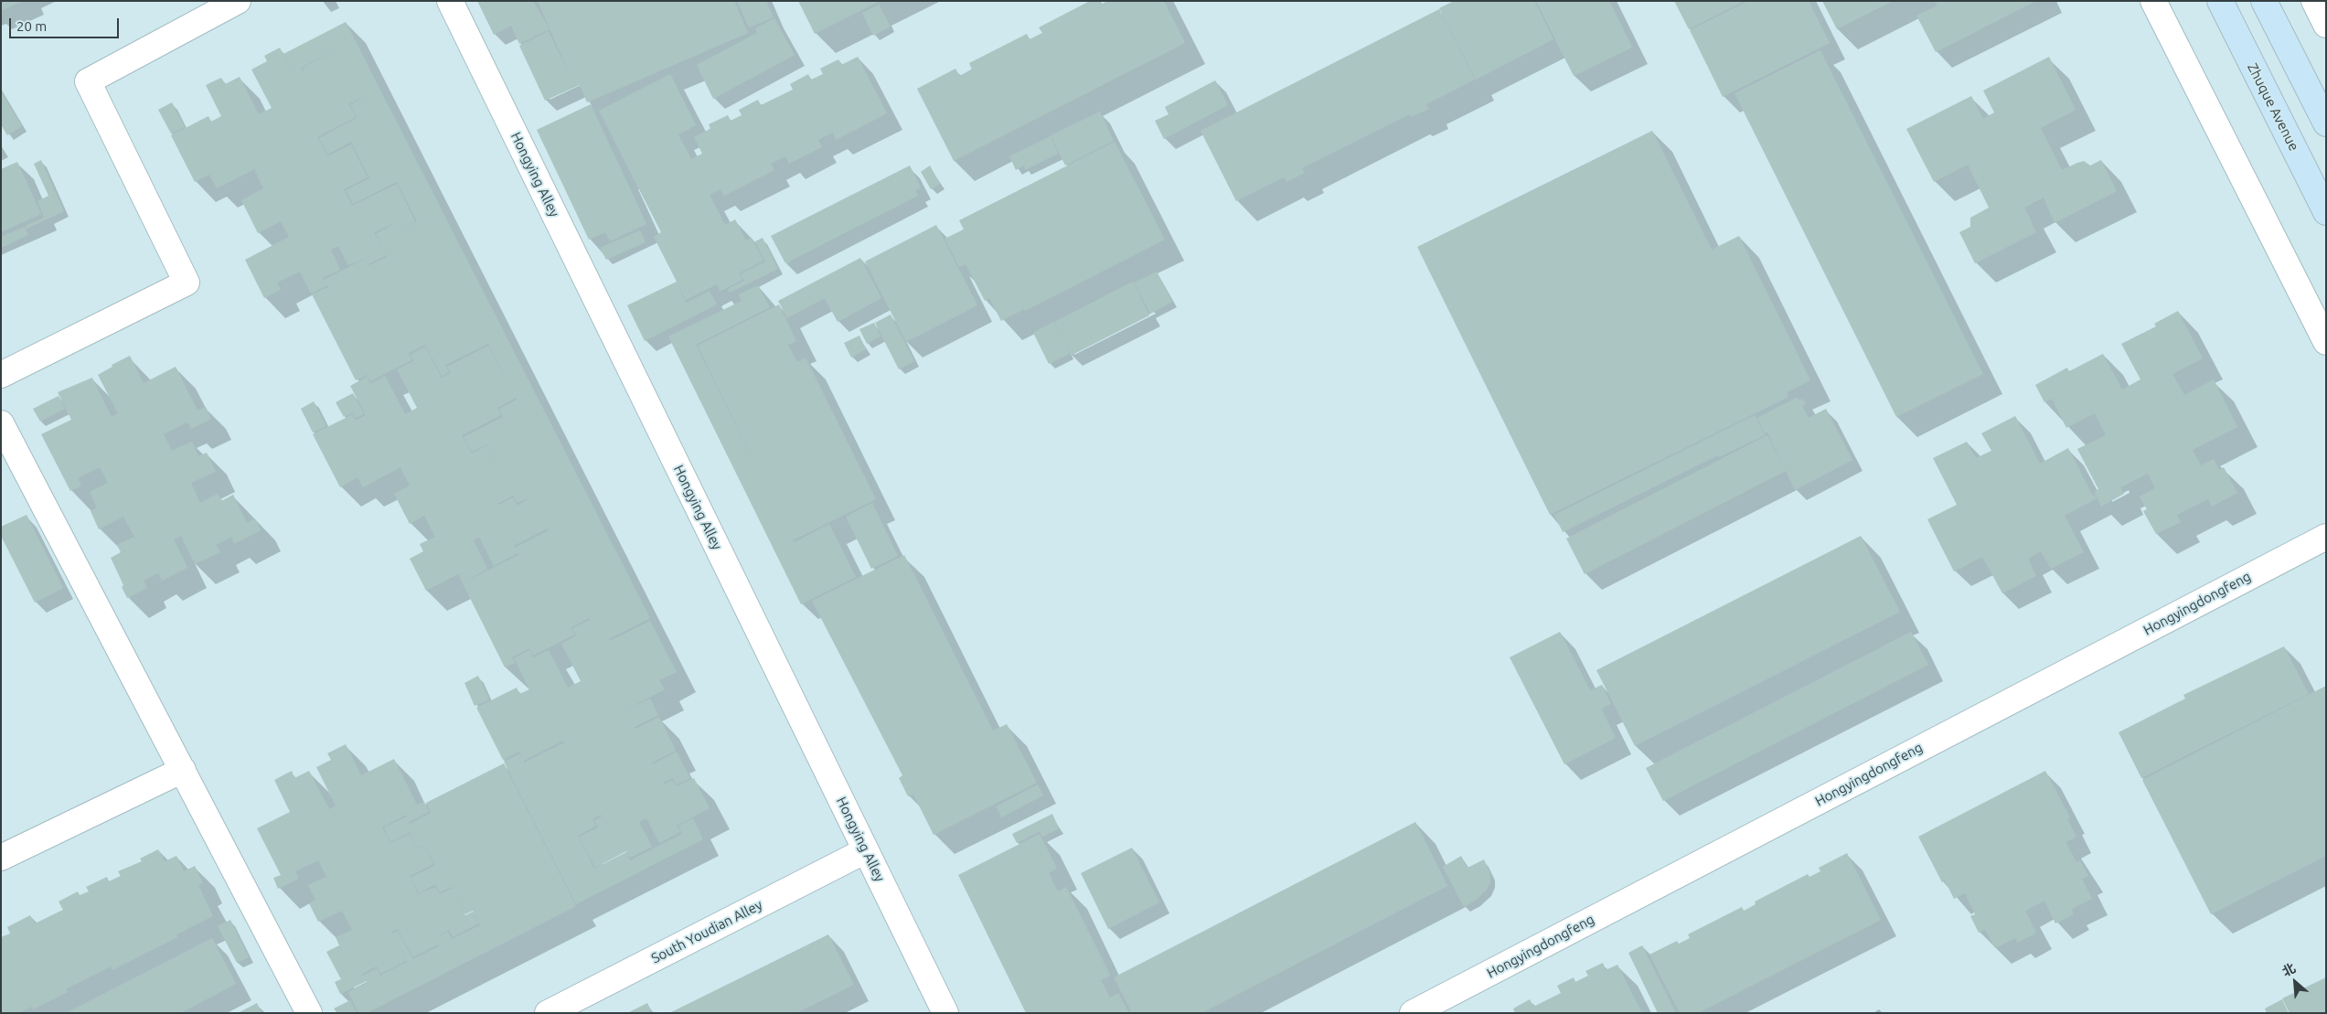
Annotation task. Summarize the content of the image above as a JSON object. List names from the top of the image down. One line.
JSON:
{"streets":{"main road":["Zhuque Avenue"],"street":["Hongying Alley","Hongyingdongfeng","South Youdian Alley"]},"crossings":[["Hongying Alley","South Youdian Alley"]],"scale_bar":"20 m","north":"top left"}
